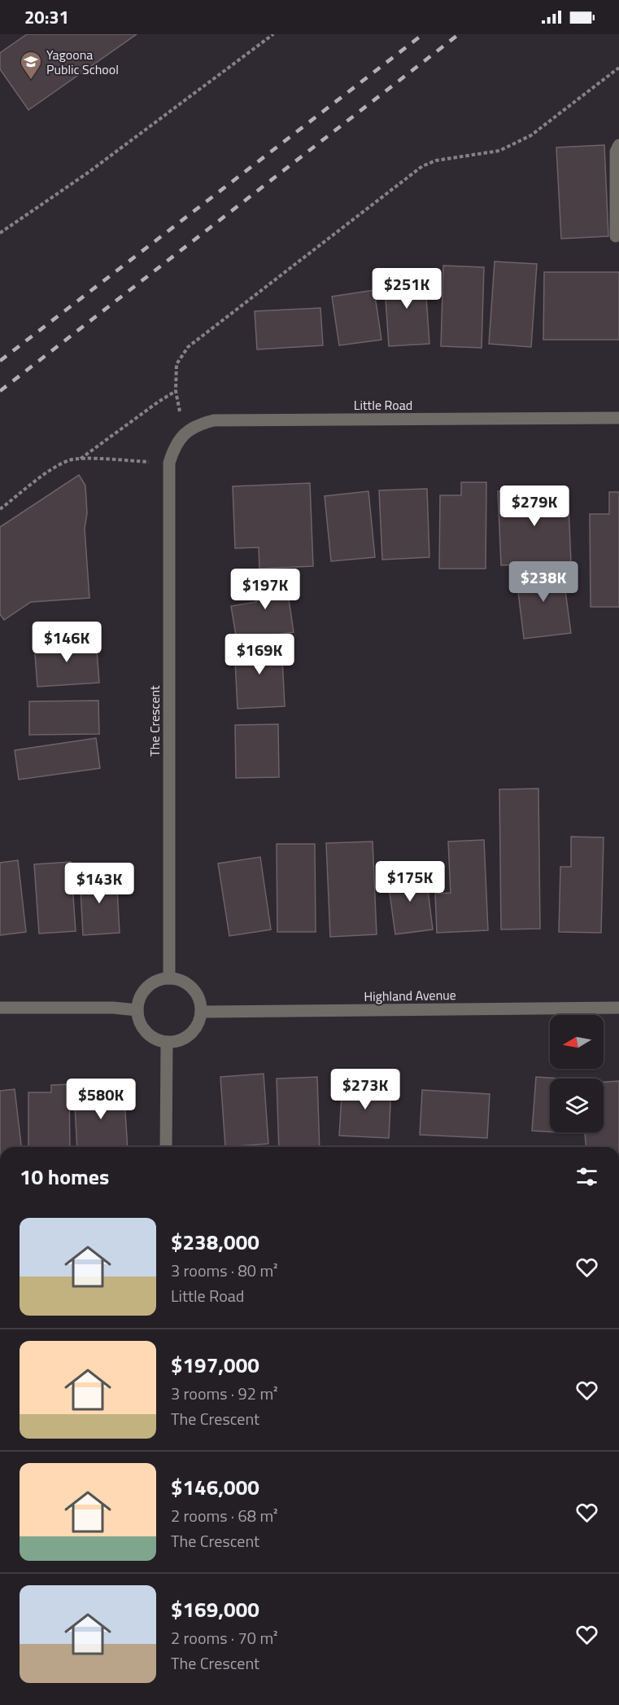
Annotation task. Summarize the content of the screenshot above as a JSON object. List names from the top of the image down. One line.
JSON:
{"streets":{"street":["Little Road","The Crescent","Highland Avenue"]},"crossings":[["Little Road","The Crescent"],["The Crescent","Highland Avenue"]],"places":{"school or university":["Yagoona Public School"]},"north":"left","page":{"status":"20:31","price":["$251K","$279K","$238K","$197K","$146K","$169K","$175K","$143K","$273K","$580K"],"heading":"10 homes","list":[{"name":"$238,000","note":"3 rooms · 80 m² · Little Road"},{"name":"$197,000","note":"3 rooms · 92 m² · The Crescent"},{"name":"$146,000","note":"2 rooms · 68 m² · The Crescent"},{"name":"$169,000","note":"2 rooms · 70 m² · The Crescent"}]}}
